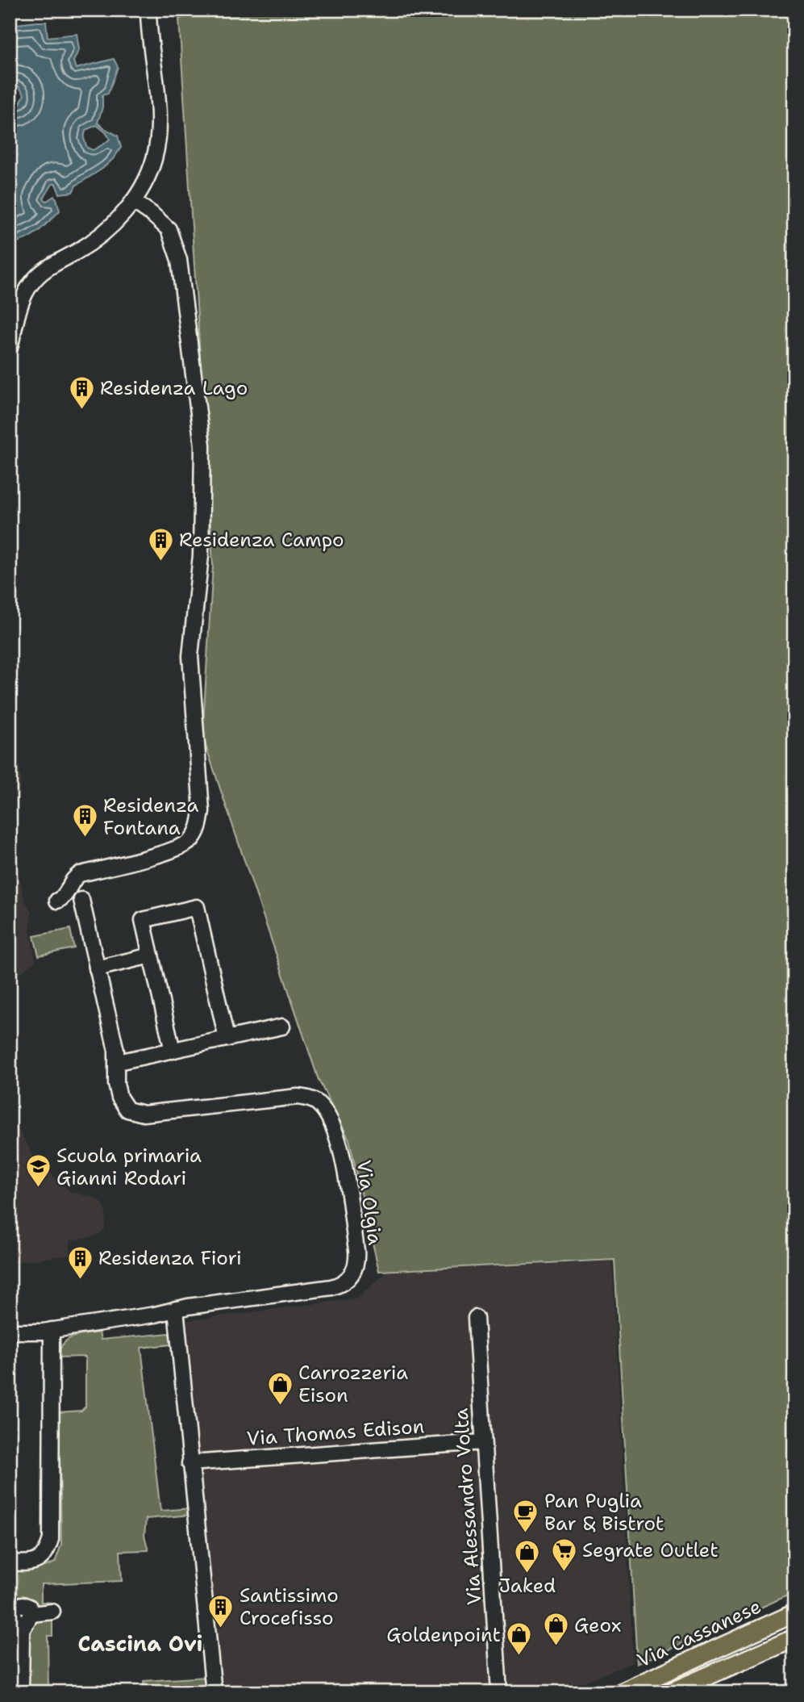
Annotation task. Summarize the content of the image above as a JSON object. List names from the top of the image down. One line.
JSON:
{"streets":{"main road":["Via Cassanese"],"street":["Via Olgia","Via Thomas Edison","Via Alessandro Volta"]},"crossings":[["Via Thomas Edison","Via Alessandro Volta"]],"districts":["Cascina Ovi"],"places":{"building":["Residenza Lago","Residenza Campo","Residenza Fontana","Residenza Fiori","Santissimo Crocefisso"],"school or university":["Scuola primaria Gianni Rodari"],"shop":["Carrozzeria Eison","Jaked","Geox","Goldenpoint"],"cafe":["Pan Puglia Bar & Bistrot"],"supermarket":["Segrate Outlet"]}}
